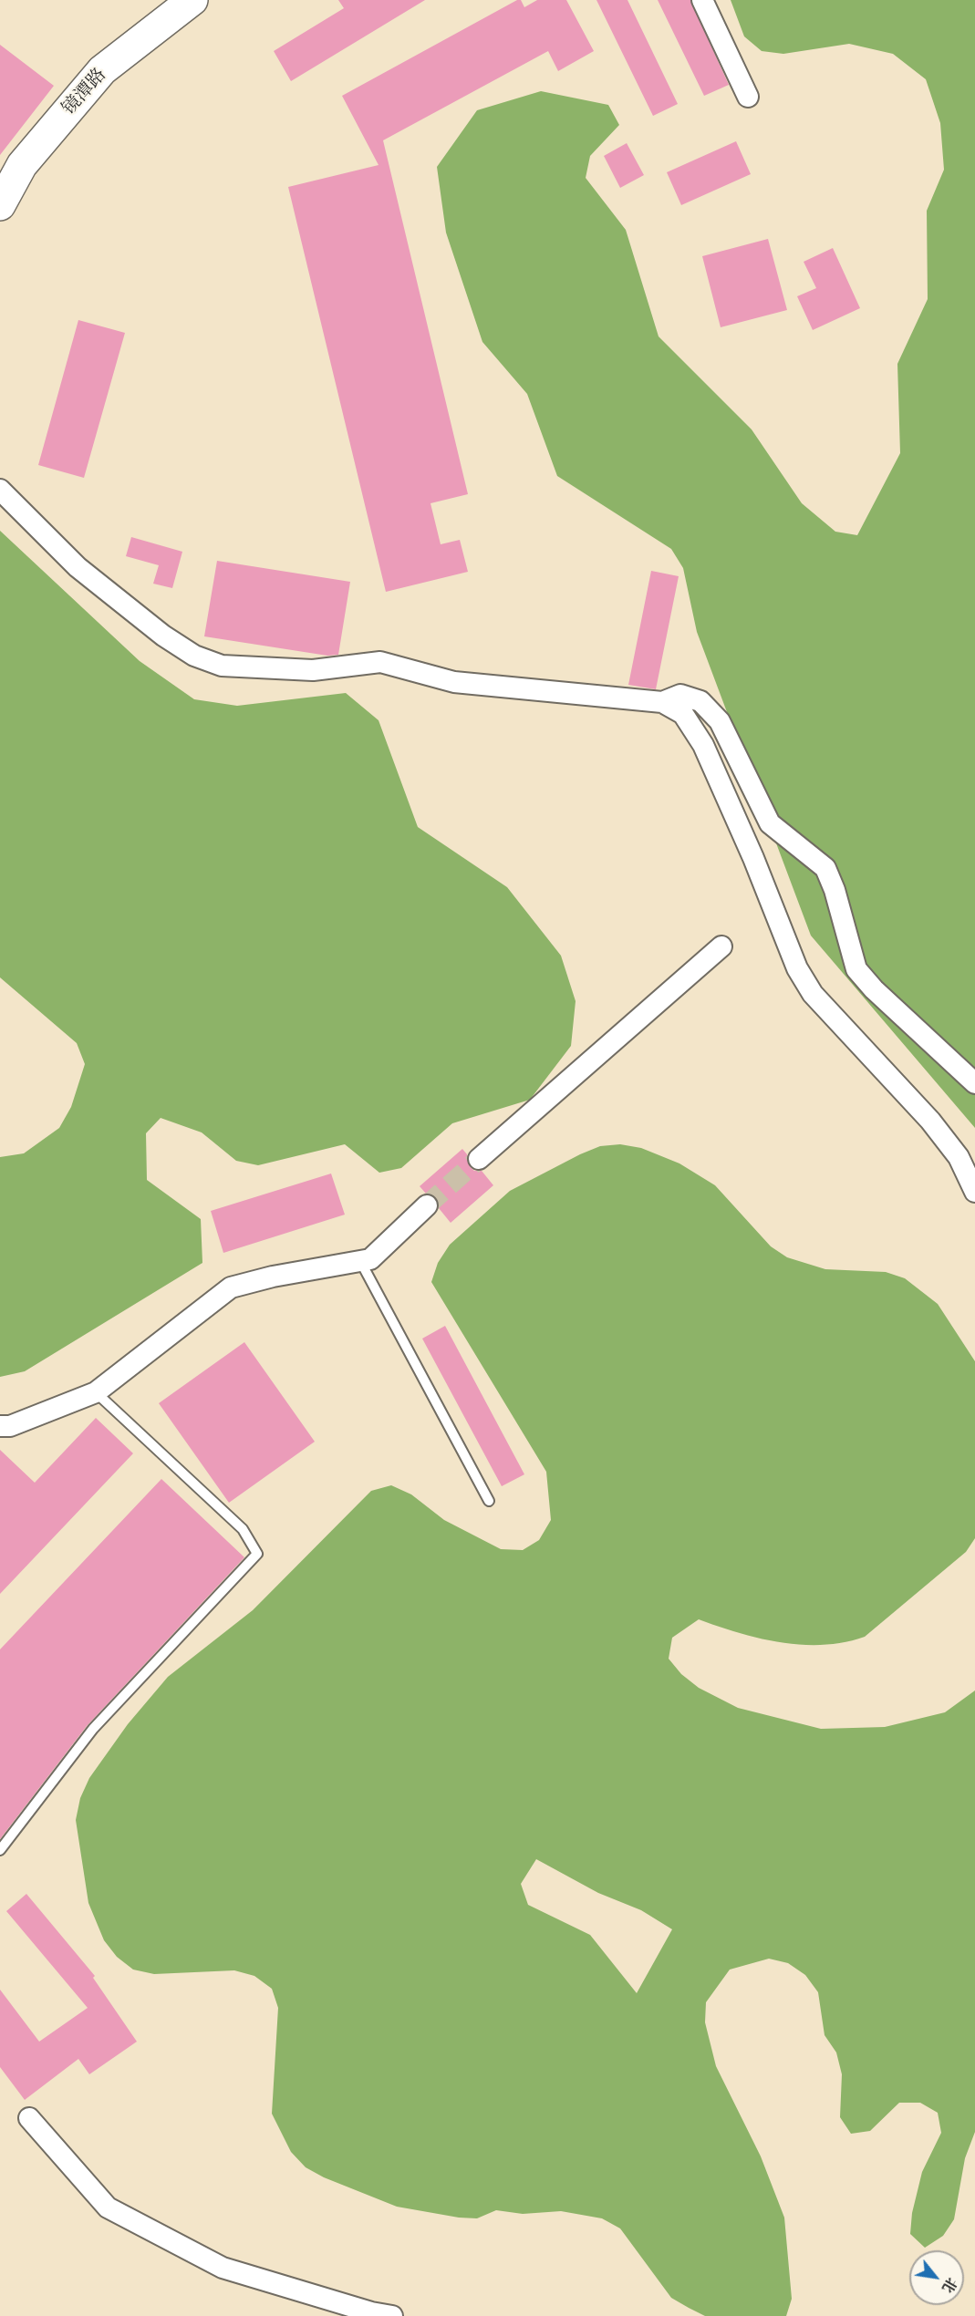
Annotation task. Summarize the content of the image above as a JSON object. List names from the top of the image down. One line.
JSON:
{"streets":{"main road":["镜潭路"]},"north":"bottom right"}
